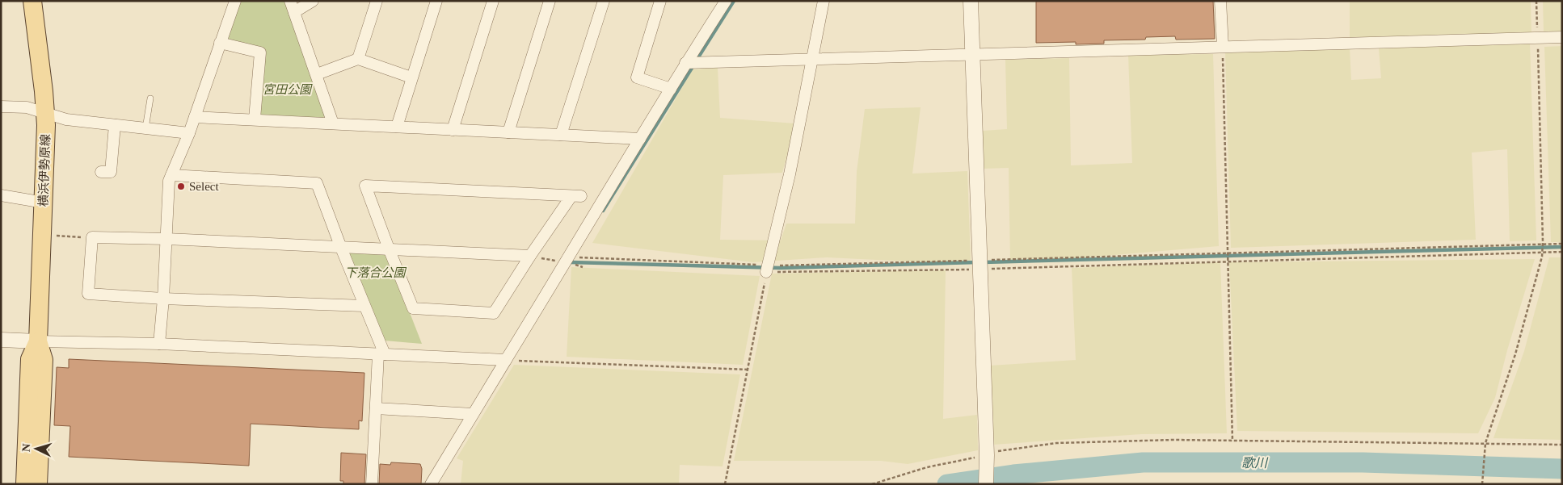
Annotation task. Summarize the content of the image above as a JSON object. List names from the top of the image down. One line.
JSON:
{"streets":{"main road":["横浜伊勢原線"]},"water":["歌川"],"parks":["宮田公園","下落合公園"],"places":["Select"],"north":"left"}
